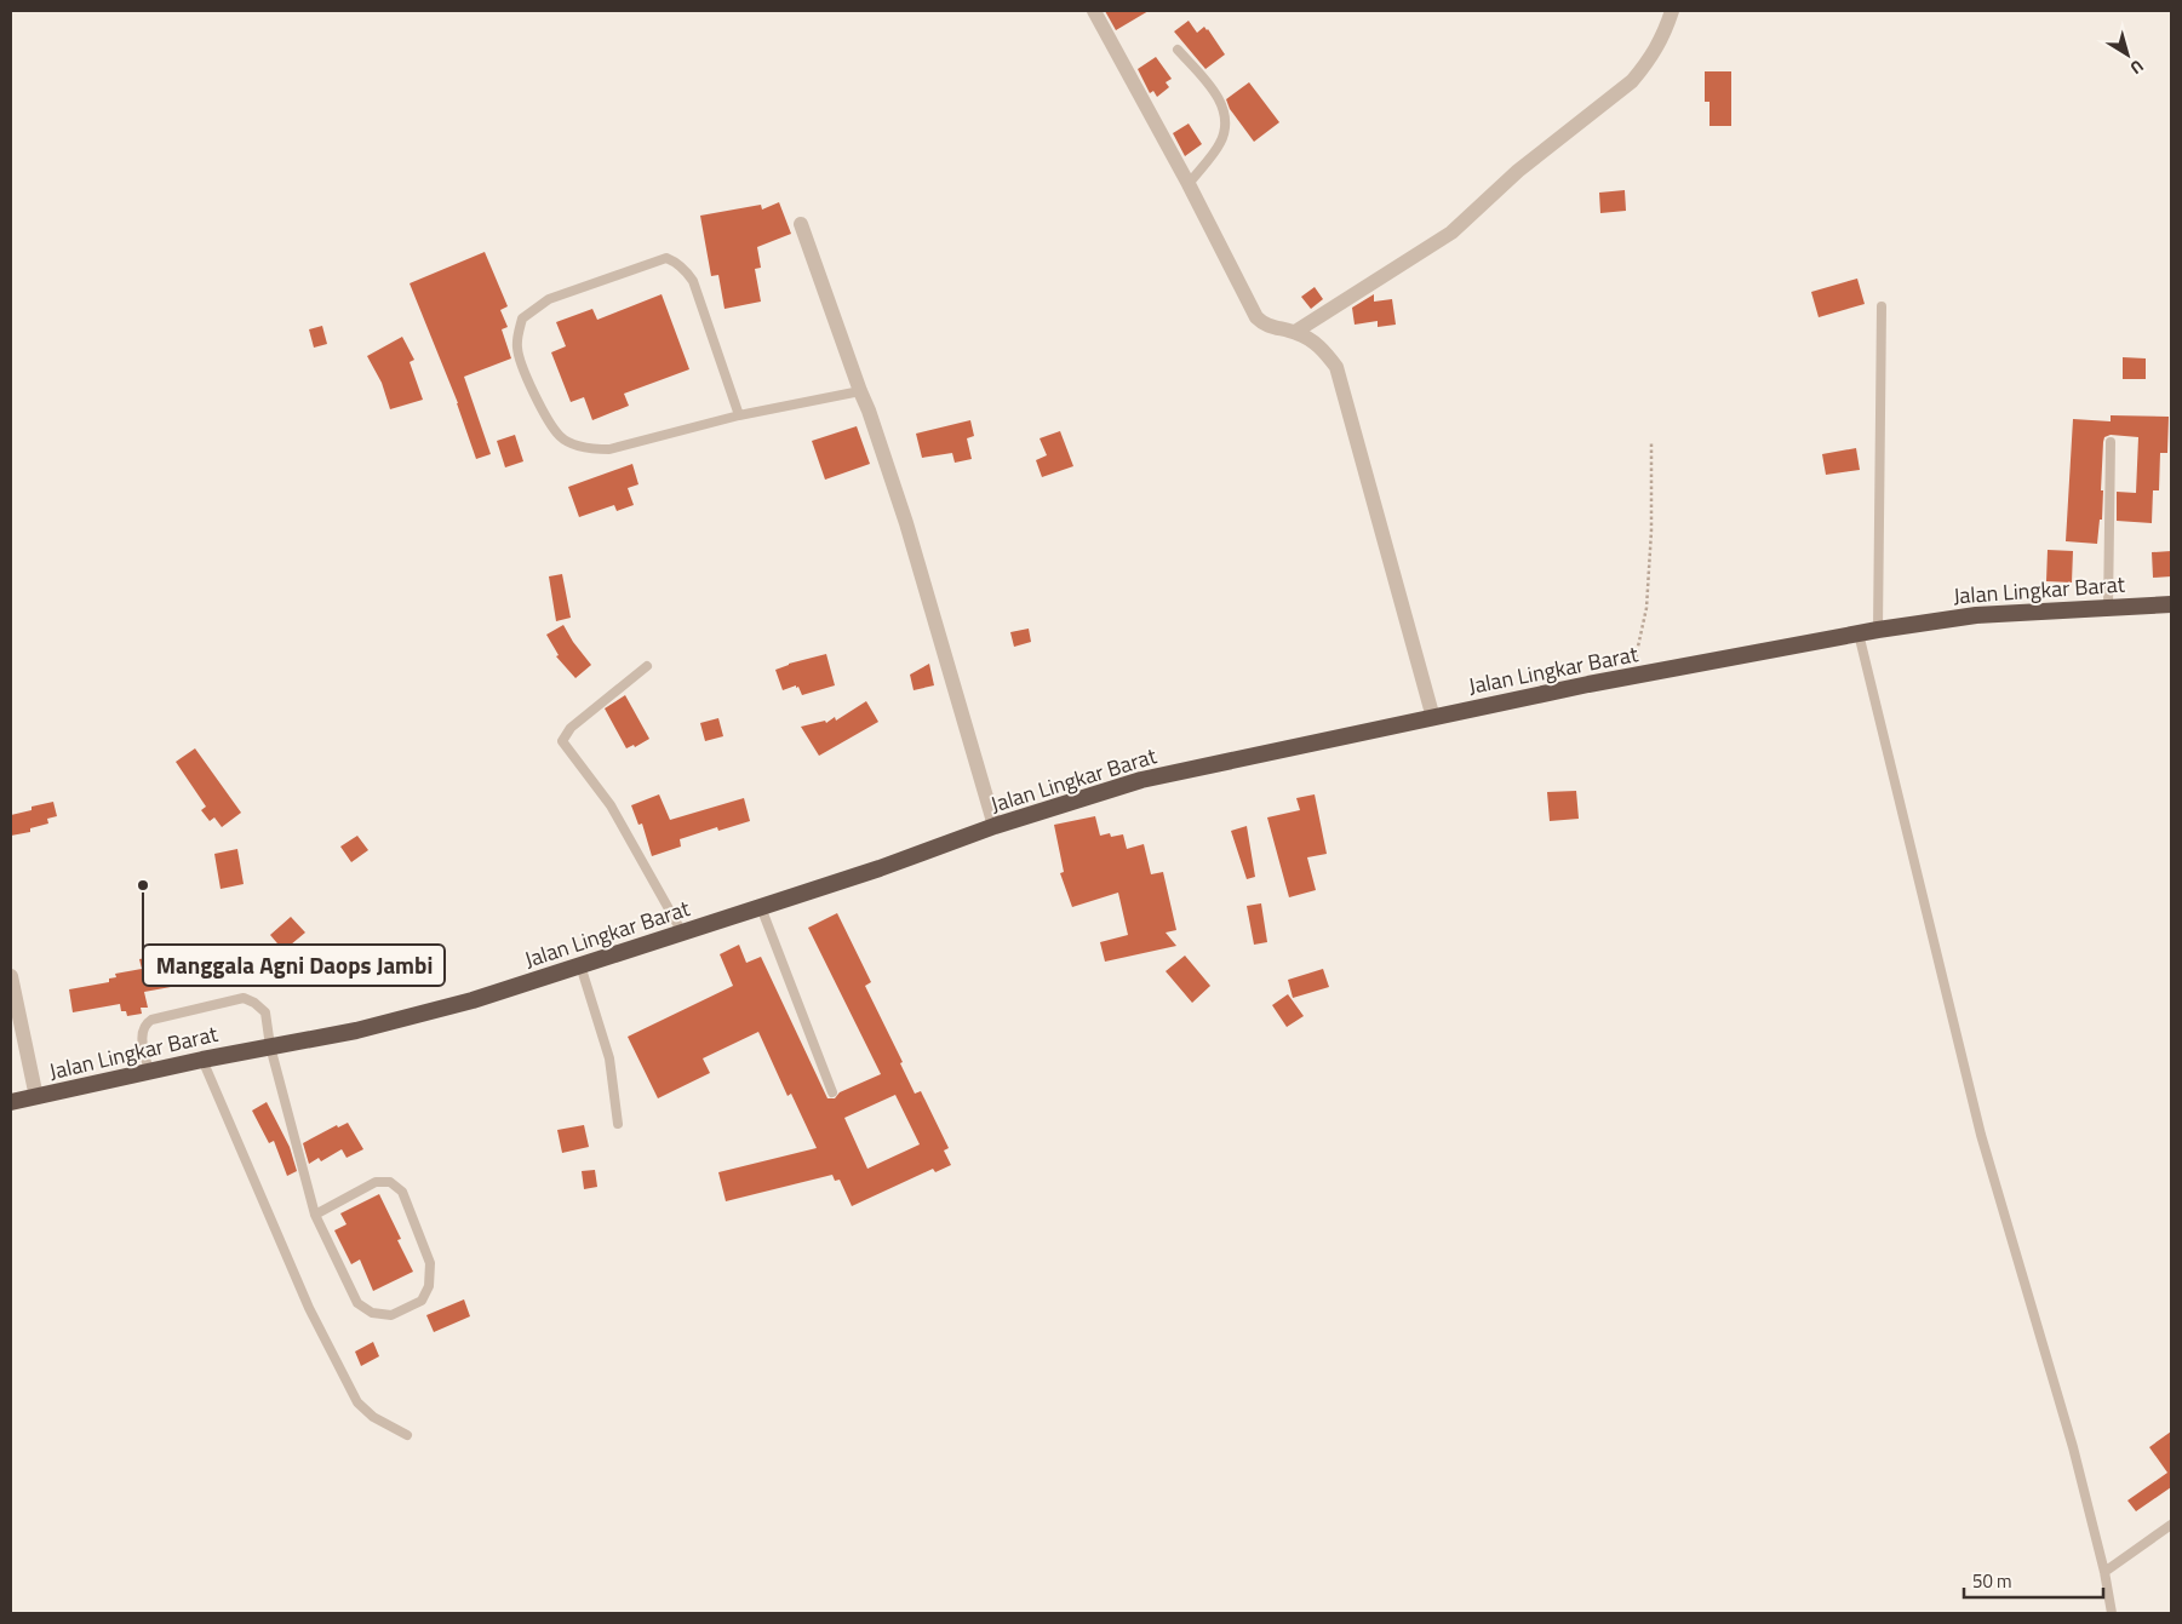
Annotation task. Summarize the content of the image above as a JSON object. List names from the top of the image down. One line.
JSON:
{"streets":{"highway":["Jalan Lingkar Barat"]},"places":["Manggala Agni Daops Jambi"],"scale_bar":"50 m","north":"bottom right"}
